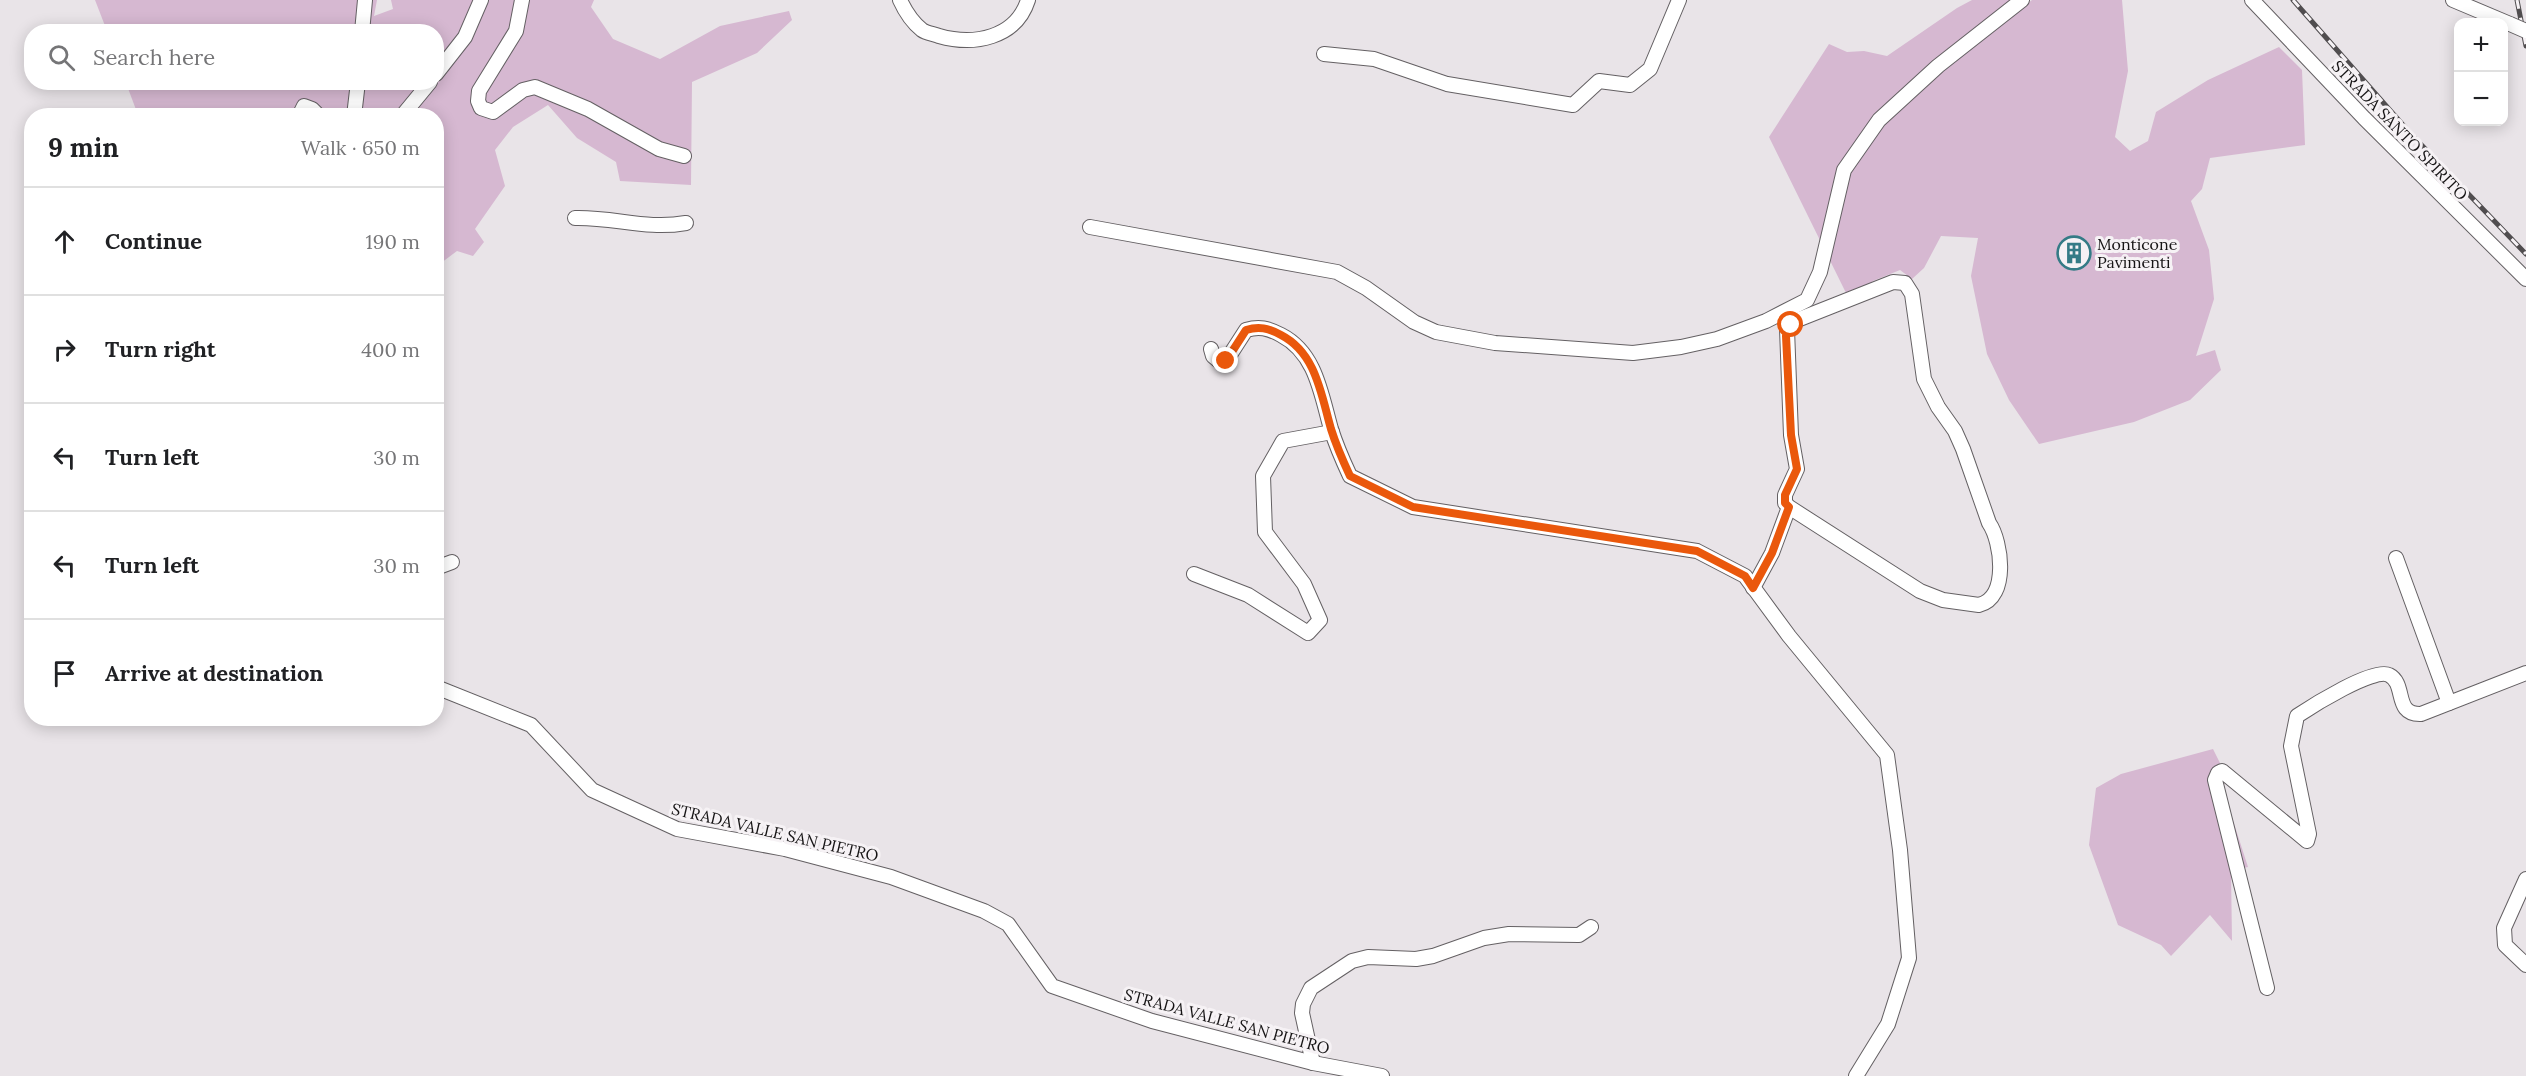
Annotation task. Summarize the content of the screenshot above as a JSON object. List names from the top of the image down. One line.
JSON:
{"streets":{"street":["STRADA SANTO SPIRITO","STRADA VALLE SAN PIETRO"]},"places":{"building":["Monticone Pavimenti"]},"page":{"map_buttons":["+","−"],"search":"Search here","heading":["9 min","Walk · 650 m"],"list":[["Continue","190 m"],["Turn right","400 m"],["Turn left","30 m"],["Turn left","30 m"],"Arrive at destination"]}}
